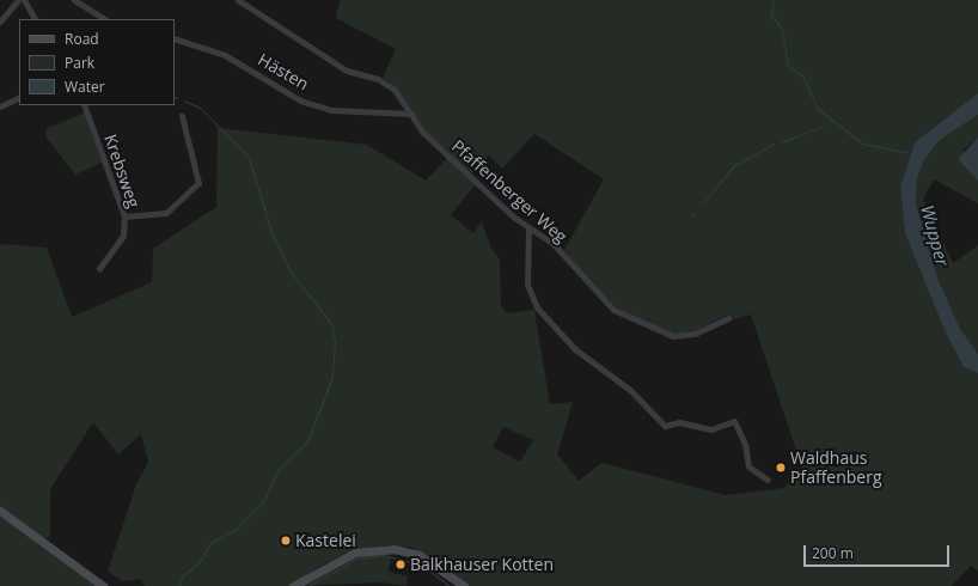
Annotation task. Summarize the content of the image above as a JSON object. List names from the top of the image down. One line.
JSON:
{"streets":{"street":["Hästen","Krebsweg","Pfaffenberger Weg"]},"crossings":[["Hästen","Pfaffenberger Weg"]],"water":["Wupper"],"places":["Waldhaus Pfaffenberg","Kastelei","Balkhauser Kotten"],"legend":["Road","Park","Water"],"scale_bar":"200 m"}
